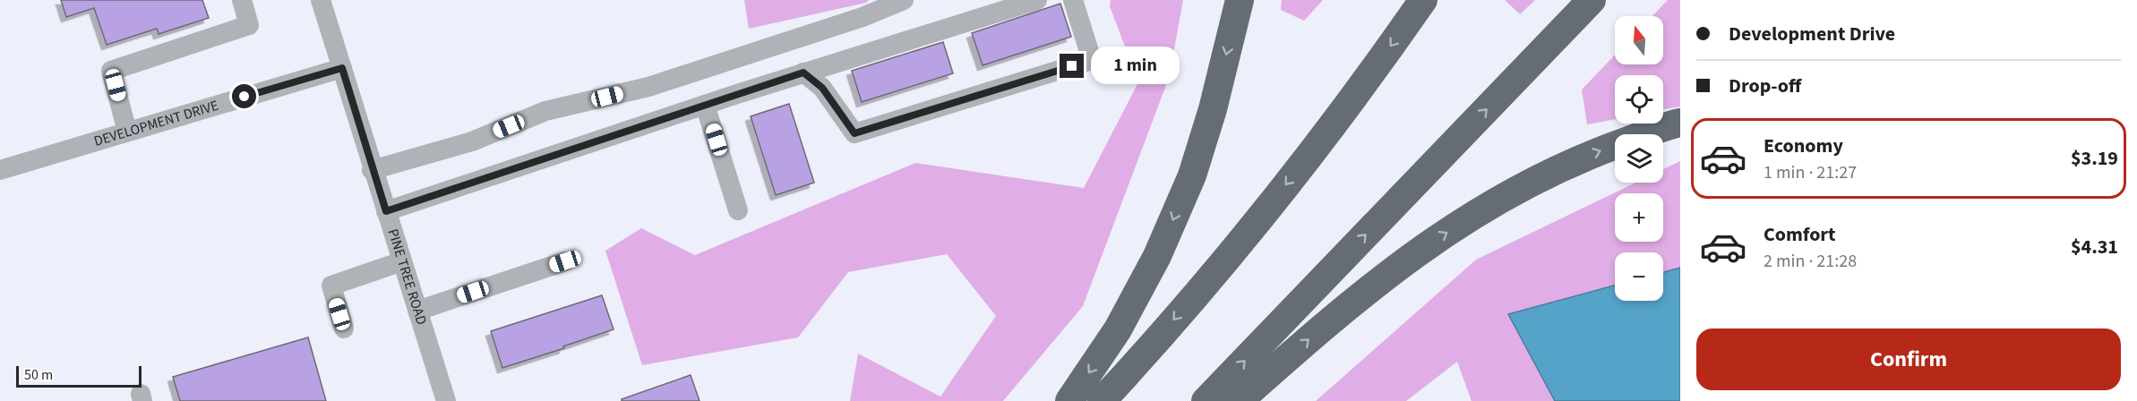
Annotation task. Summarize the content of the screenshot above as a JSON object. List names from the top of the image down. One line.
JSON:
{"streets":{"street":["DEVELOPMENT DRIVE","PINE TREE ROAD"]},"crossings":[["DEVELOPMENT DRIVE","PINE TREE ROAD"]],"scale_bar":"50 m","north":"top","page":{"banner":["Development Drive","Drop-off"],"map_buttons":["+","−"],"bubble":"1 min","list":[{"name":"Economy","note":"1 min · 21:27","value":"$3.19"},{"name":"Comfort","note":"2 min · 21:28","value":"$4.31"}],"buttons":"Confirm","scale":"50 m"}}
